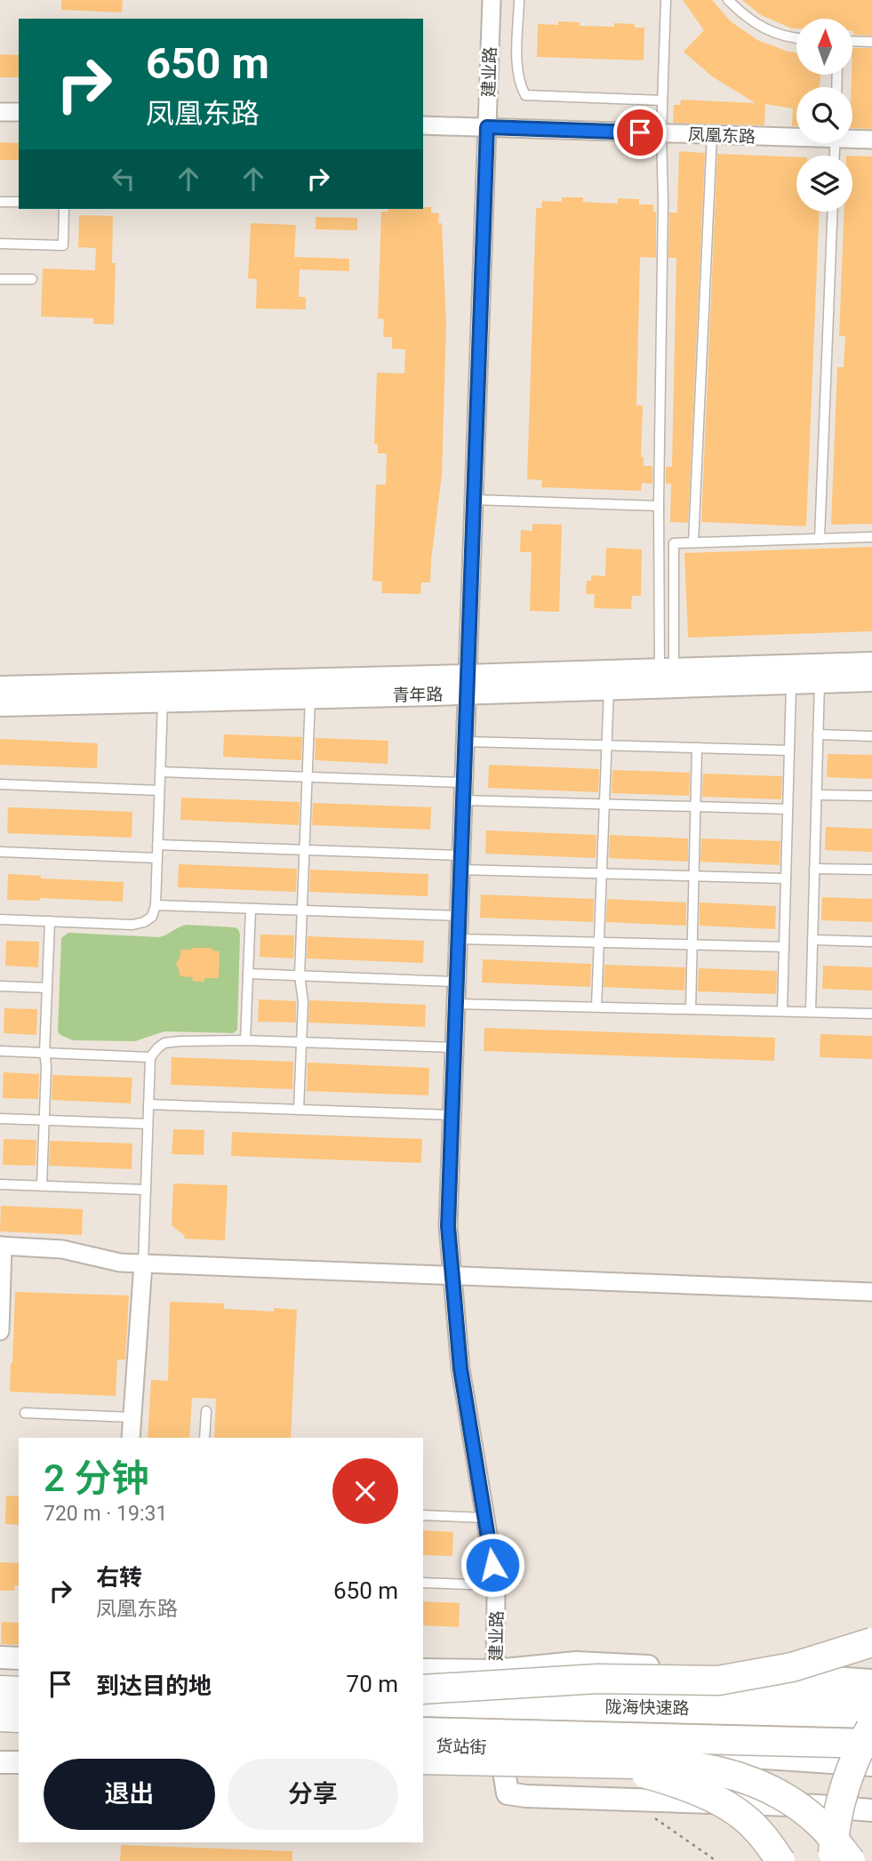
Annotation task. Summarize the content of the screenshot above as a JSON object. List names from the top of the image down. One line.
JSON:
{"streets":{"highway":["陇海快速路"],"street":["建业路","凤凰东路","青年路","货站街"]},"crossings":[["建业路","凤凰东路"],["建业路","青年路"]],"north":"top","page":{"turn":["650 m","凤凰东路"],"heading":["2 分钟","720 m · 19:31"],"list":[{"name":"右转","note":"凤凰东路","value":"650 m"},{"name":"到达目的地","value":"70 m"}],"buttons":["退出","分享"]}}
